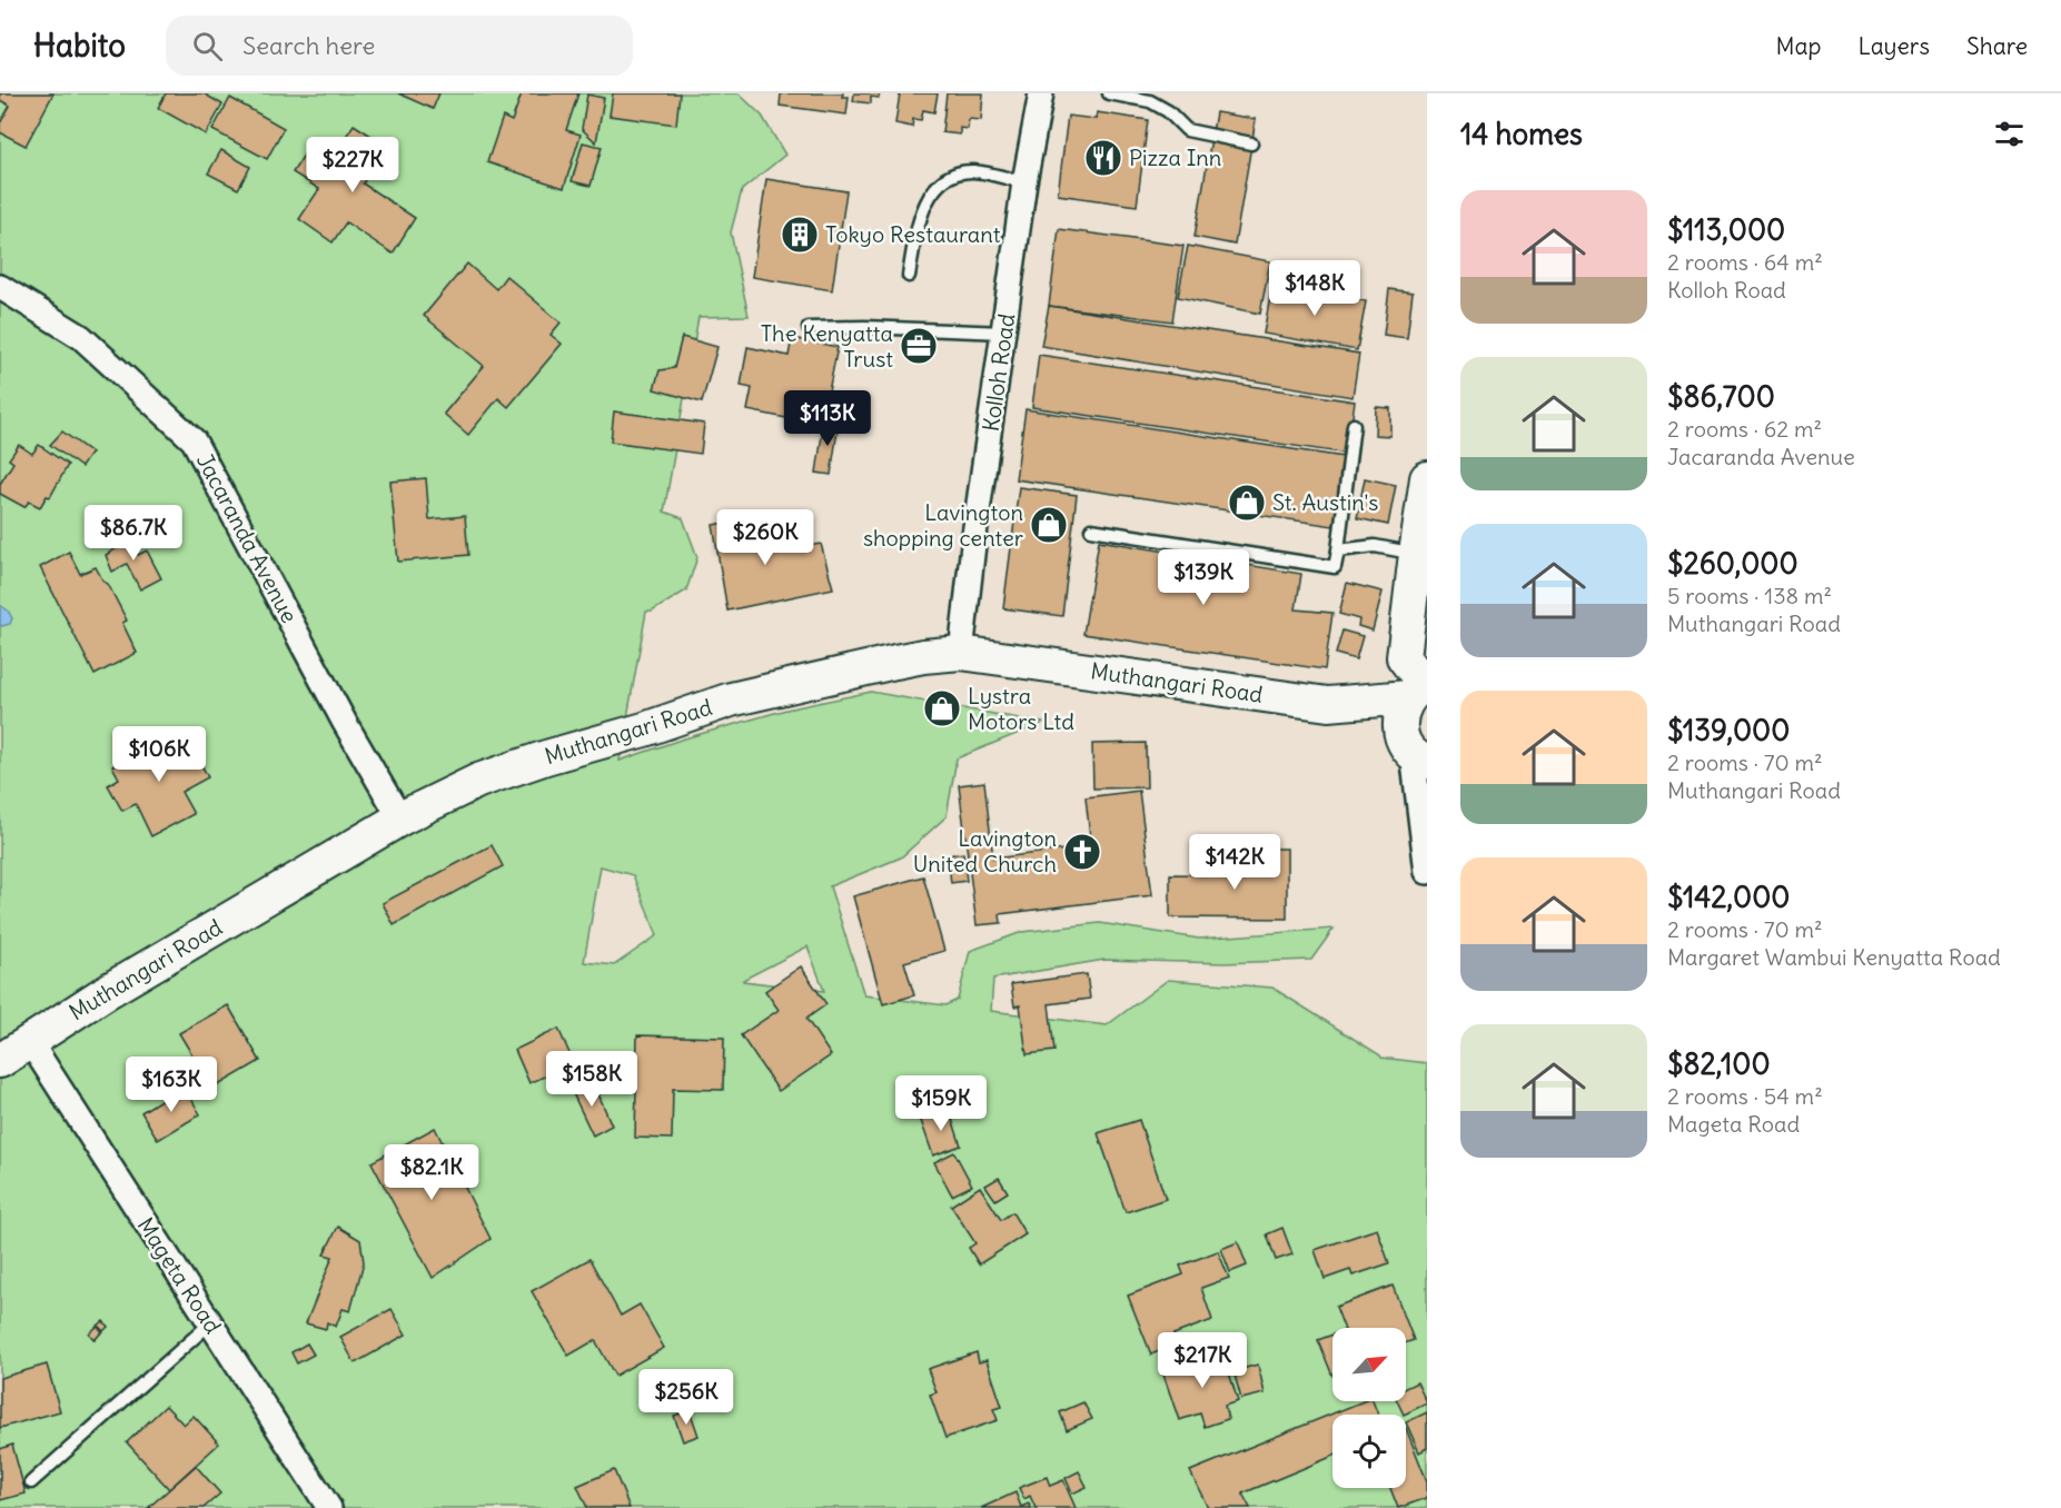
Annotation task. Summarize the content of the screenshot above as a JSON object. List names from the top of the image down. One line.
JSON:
{"streets":{"street":["Kolloh Road","Jacaranda Avenue","Muthangari Road","Mageta Road"]},"crossings":[["Kolloh Road","Muthangari Road"],["Jacaranda Avenue","Muthangari Road"],["Muthangari Road","Mageta Road"]],"places":{"restaurant":["Pizza Inn"],"building":["Tokyo Restaurant"],"office":["The Kenyatta Trust"],"shop":["St. Austin's","Lavington shopping center","Lystra Motors Ltd"],"church":["Lavington United Church"]},"north":"top right","page":{"header":"Habito","search":"Search here","nav":["Map","Layers","Share"],"heading":"14 homes","price":["$227K","$148K","$113K","$86.7K","$260K","$139K","$106K","$142K","$158K","$163K","$159K","$82.1K","$217K","$256K"],"list":[{"name":"$113,000","note":"2 rooms · 64 m² · Kolloh Road"},{"name":"$86,700","note":"2 rooms · 62 m² · Jacaranda Avenue"},{"name":"$260,000","note":"5 rooms · 138 m² · Muthangari Road"},{"name":"$139,000","note":"2 rooms · 70 m² · Muthangari Road"},{"name":"$142,000","note":"2 rooms · 70 m² · Margaret Wambui Kenyatta Road"},{"name":"$82,100","note":"2 rooms · 54 m² · Mageta Road"}]}}
